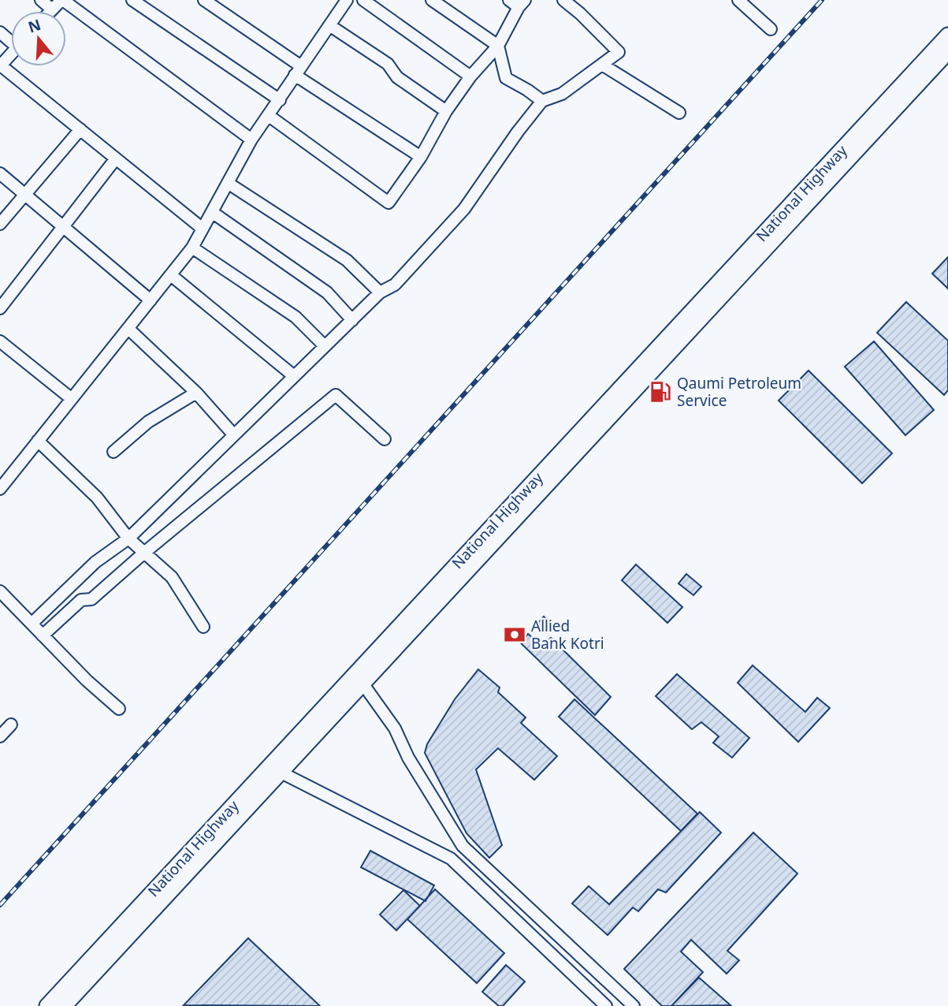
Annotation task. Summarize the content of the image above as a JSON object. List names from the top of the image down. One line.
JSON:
{"streets":{"highway":["National Highway"]},"places":{"fuel station":["Qaumi Petroleum Service"],"bank":["Allied Bank Kotri"]},"north":"top"}
